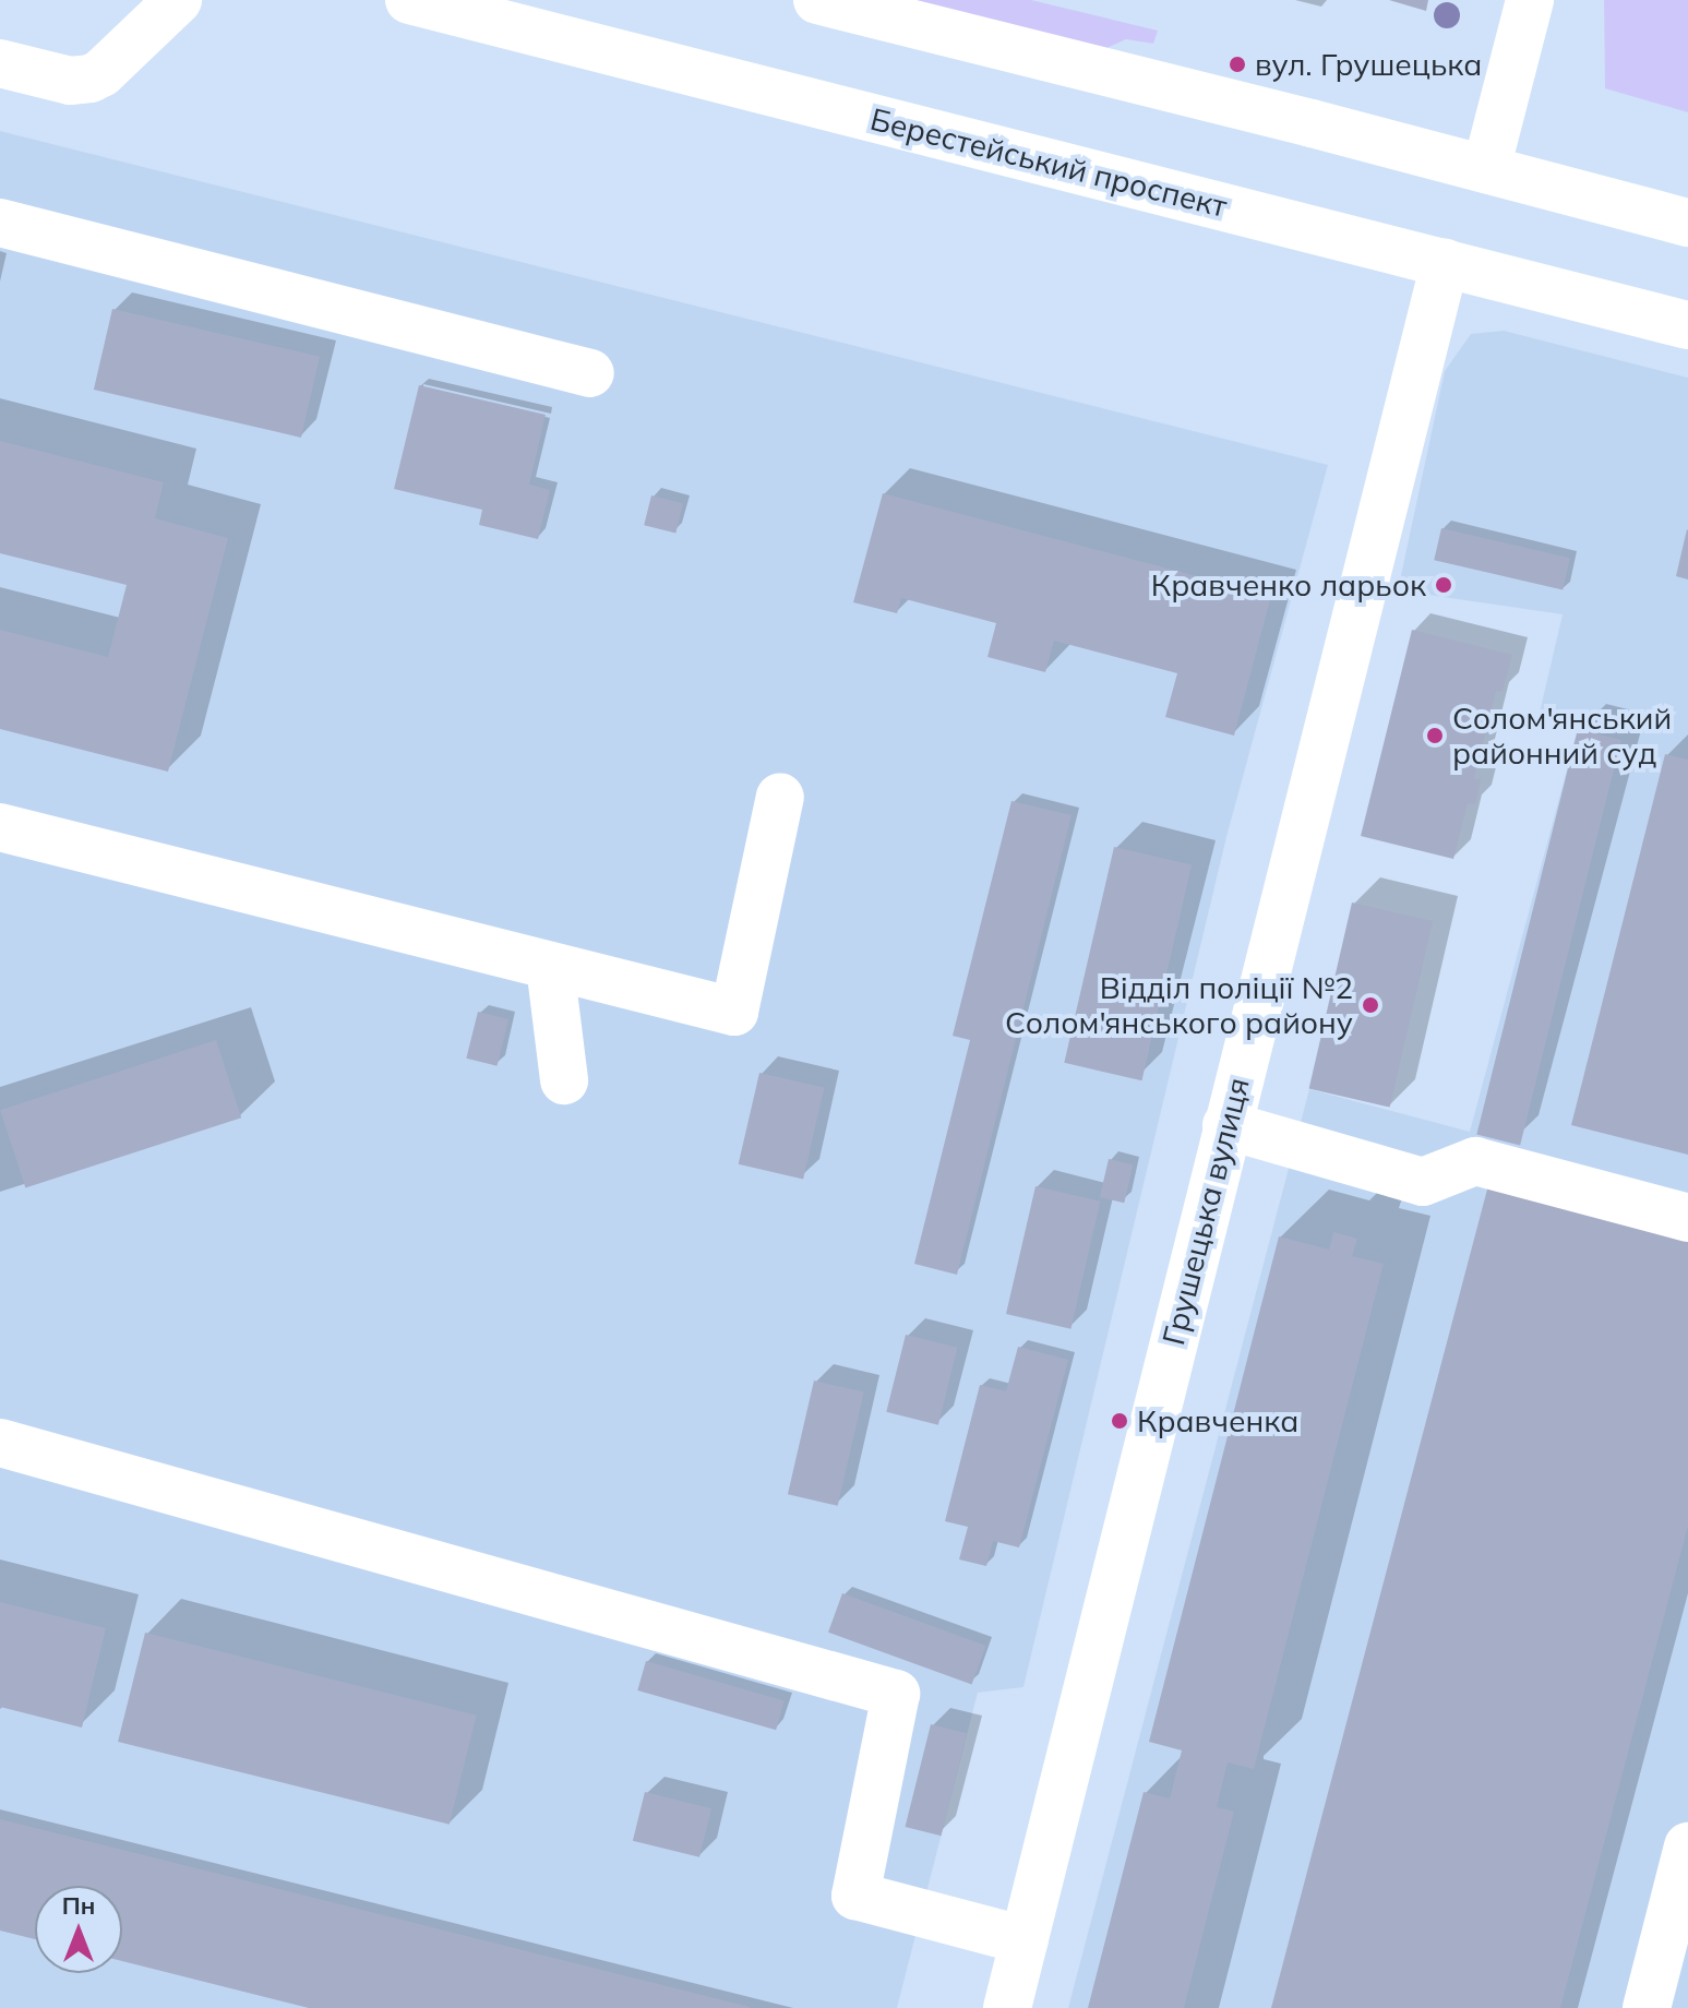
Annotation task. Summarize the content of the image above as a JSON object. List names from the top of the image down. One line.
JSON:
{"streets":{"main road":["Берестейський проспект","Грушецька вулиця"]},"crossings":[["Берестейський проспект","Грушецька вулиця"]],"places":["вул. Грушецька","Кравченко ларьок","Солом'янський районний суд","Відділ поліції №2 Солом'янського району","Кравченка"],"north":"top"}
